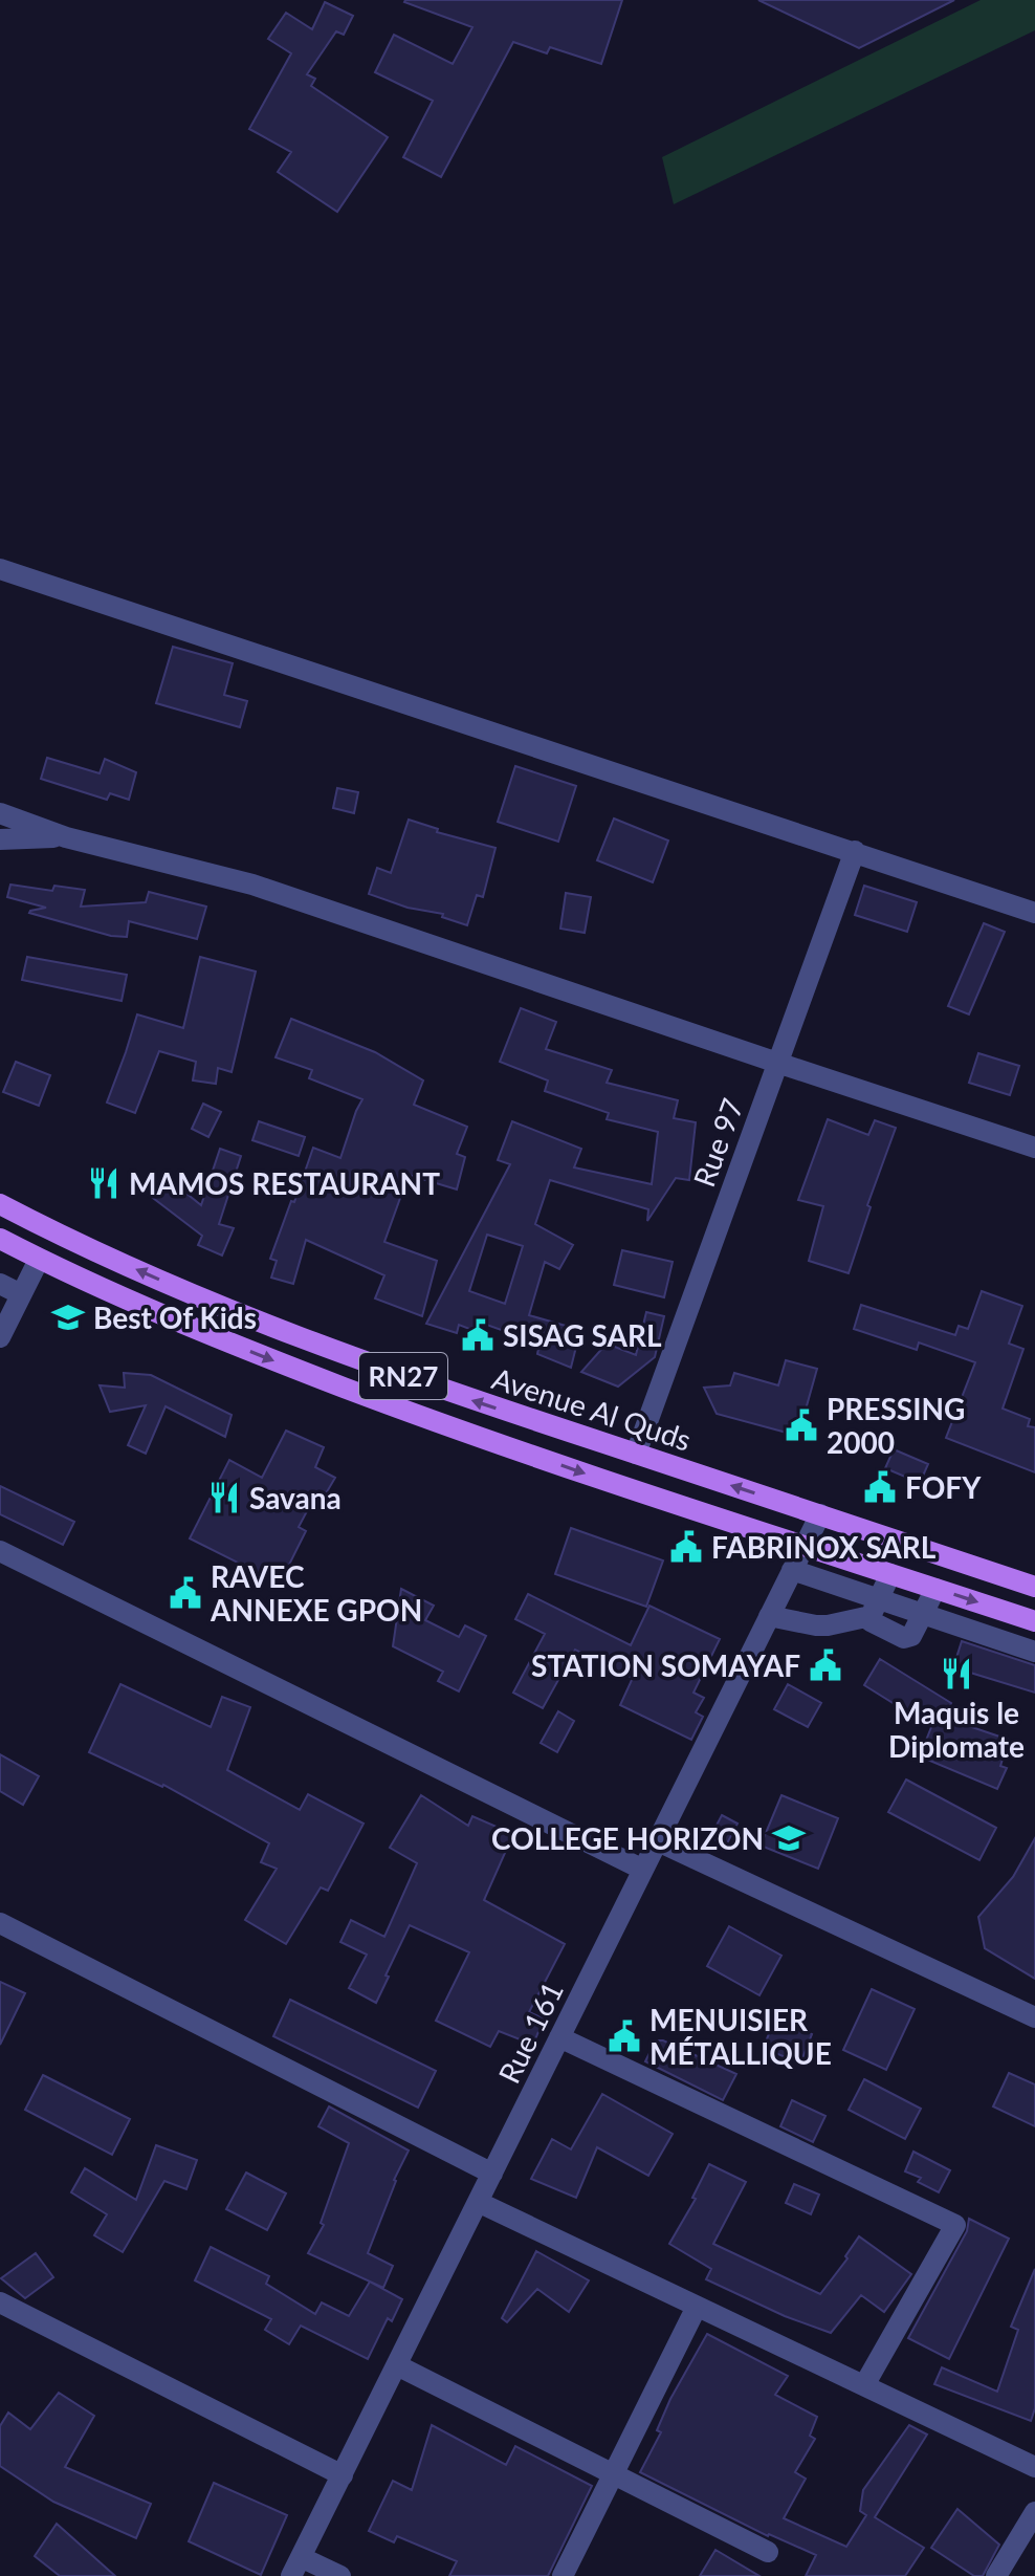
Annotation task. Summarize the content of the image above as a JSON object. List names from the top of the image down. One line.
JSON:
{"streets":{"main road":["RN27","Avenue Al Quds"],"street":["Rue 97","Rue 161"]},"crossings":[["Rue 97","Avenue Al Quds"],["Avenue Al Quds","Rue 161"]],"places":{"restaurant":["MAMOS RESTAURANT","Savana","Maquis le Diplomate"],"school or university":["Best Of Kids","COLLEGE HORIZON"],"public building":["SISAG SARL","PRESSING 2000","FOFY","FABRINOX SARL","RAVEC ANNEXE GPON","STATION SOMAYAF","MENUISIER MÉTALLIQUE"]}}
